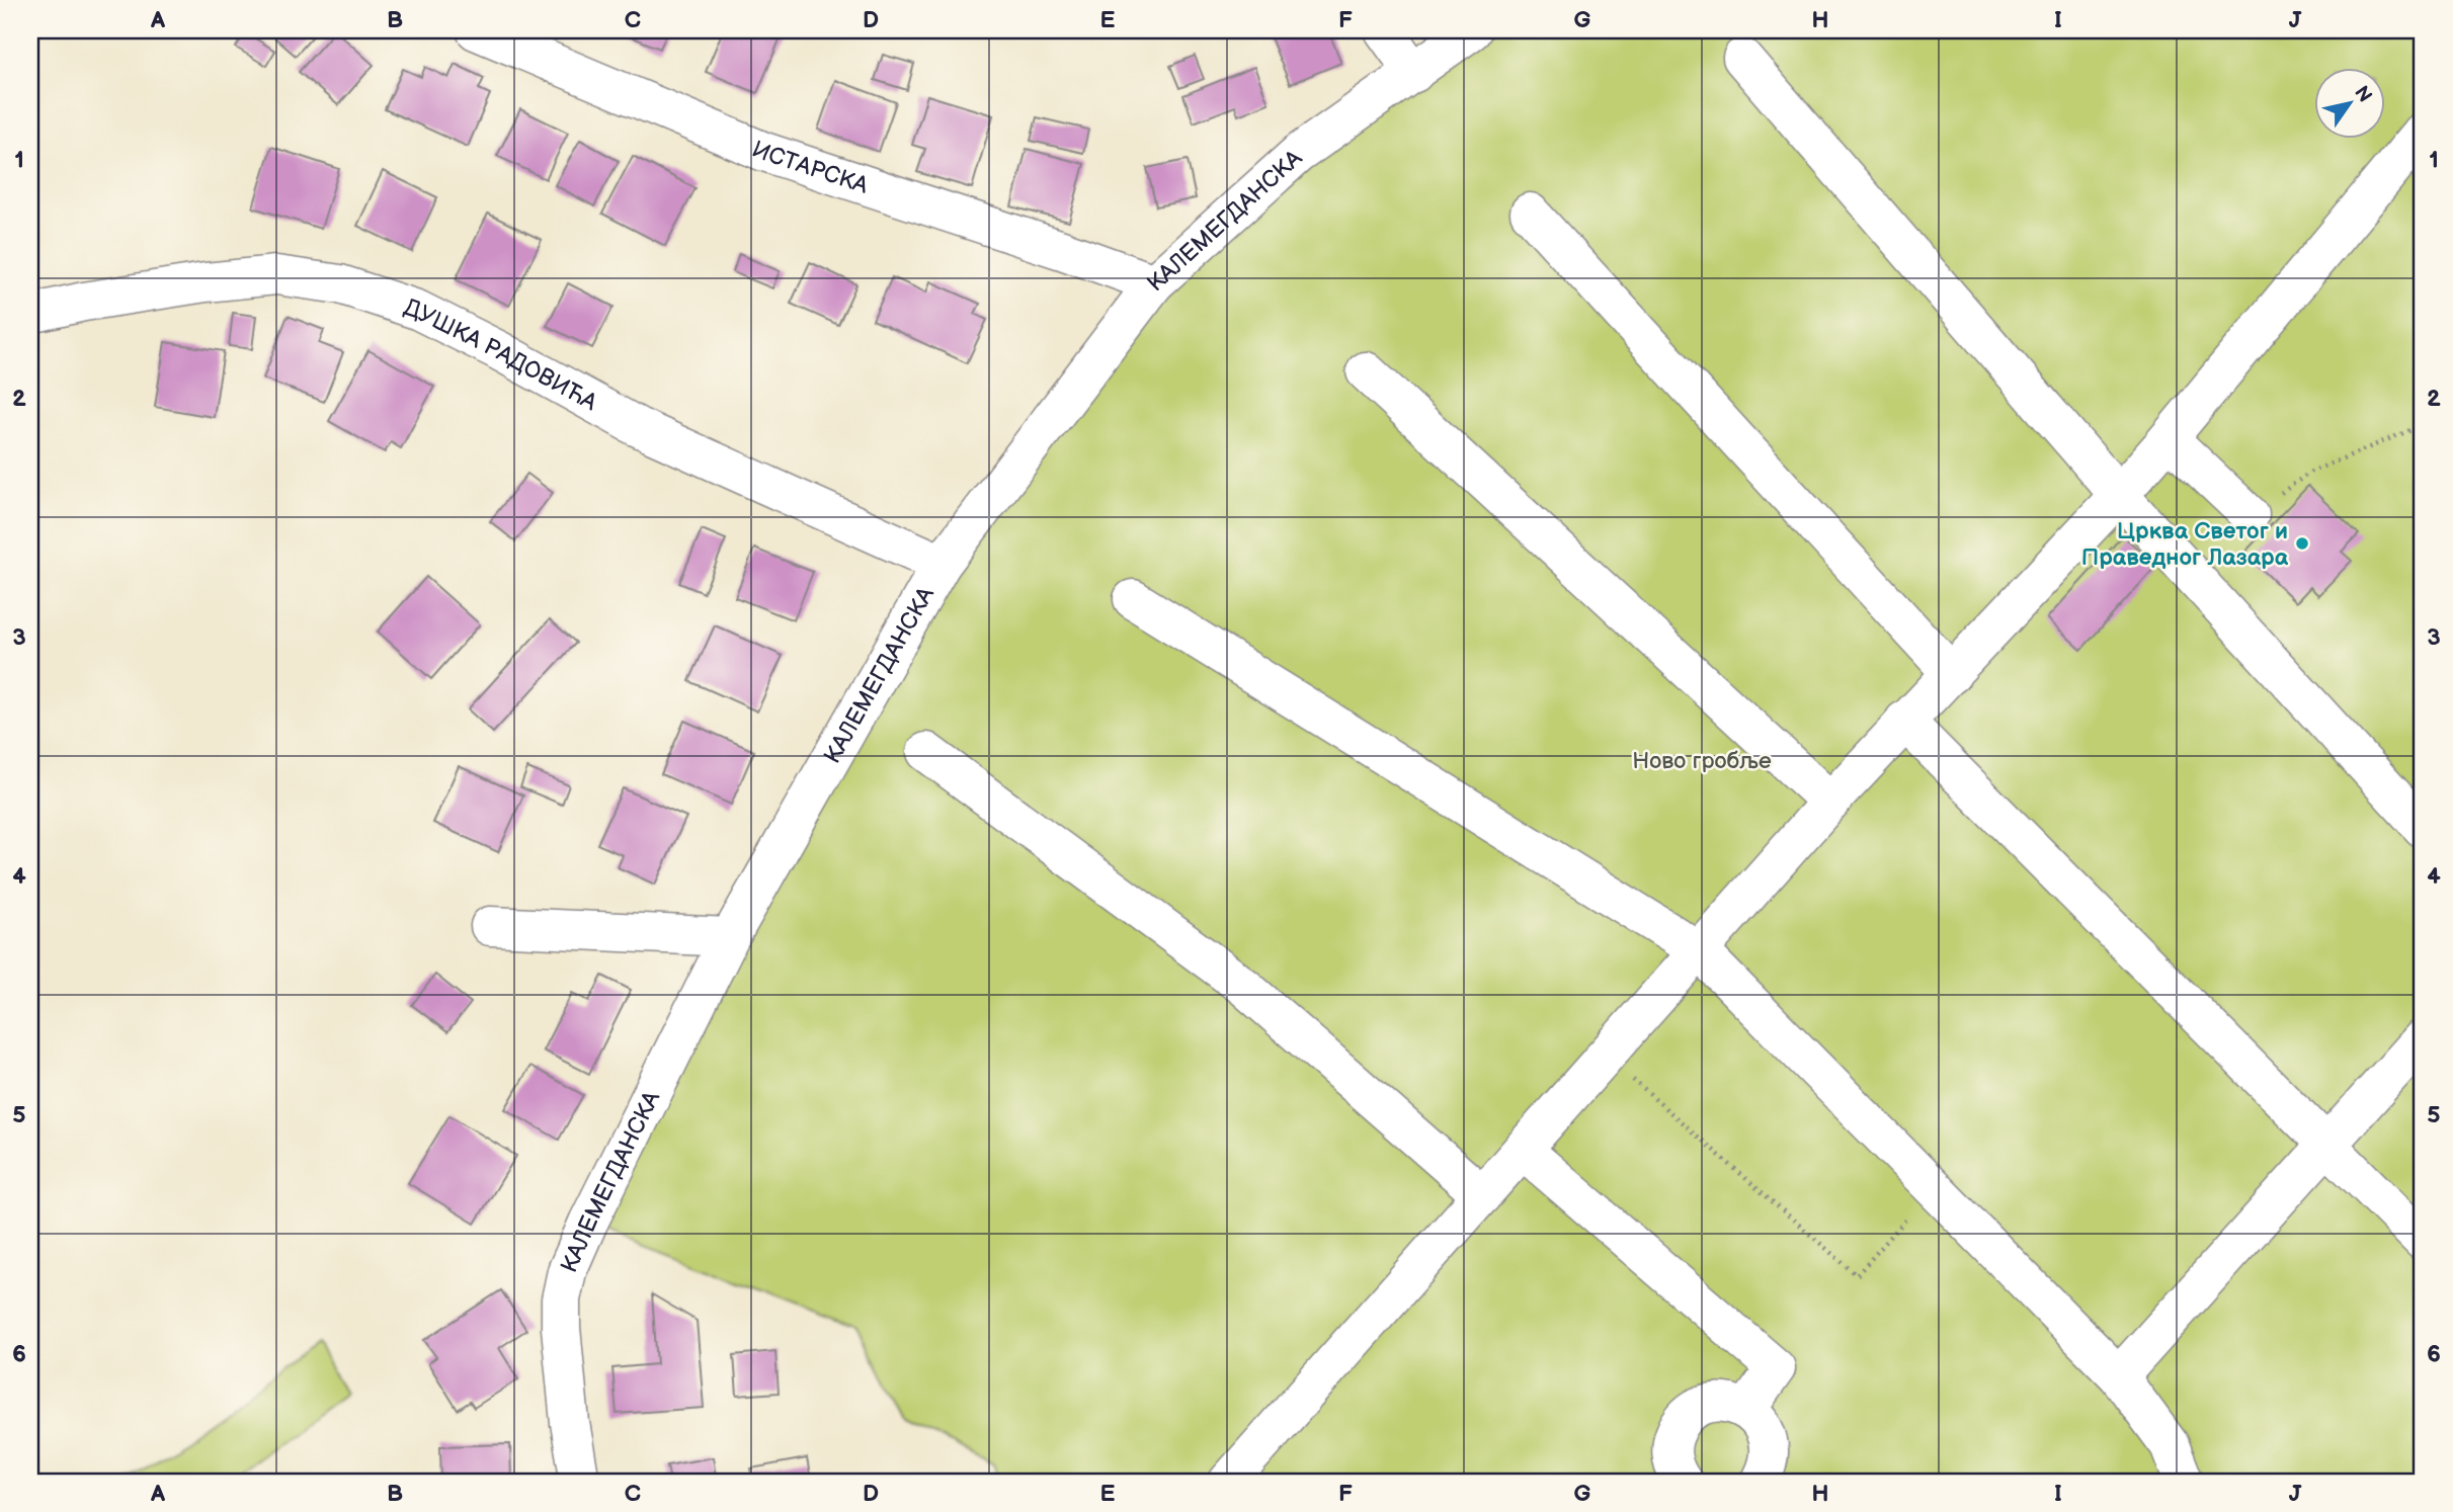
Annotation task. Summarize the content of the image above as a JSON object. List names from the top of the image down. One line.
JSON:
{"streets":{"street":["ИСТАРСКА","КАЛЕМЕГДАНСКА","ДУШКА РАДОВИЋА"]},"crossings":[["ИСТАРСКА","КАЛЕМЕГДАНСКА"],["КАЛЕМЕГДАНСКА","ДУШКА РАДОВИЋА"]],"parks":["Ново гробље"],"places":["Црква Светог и Праведног Лазара"],"north":"top right","grid":{"columns":["A","B","C","D","E","F","G","H","I","J"],"rows":["1","2","3","4","5","6"]}}
